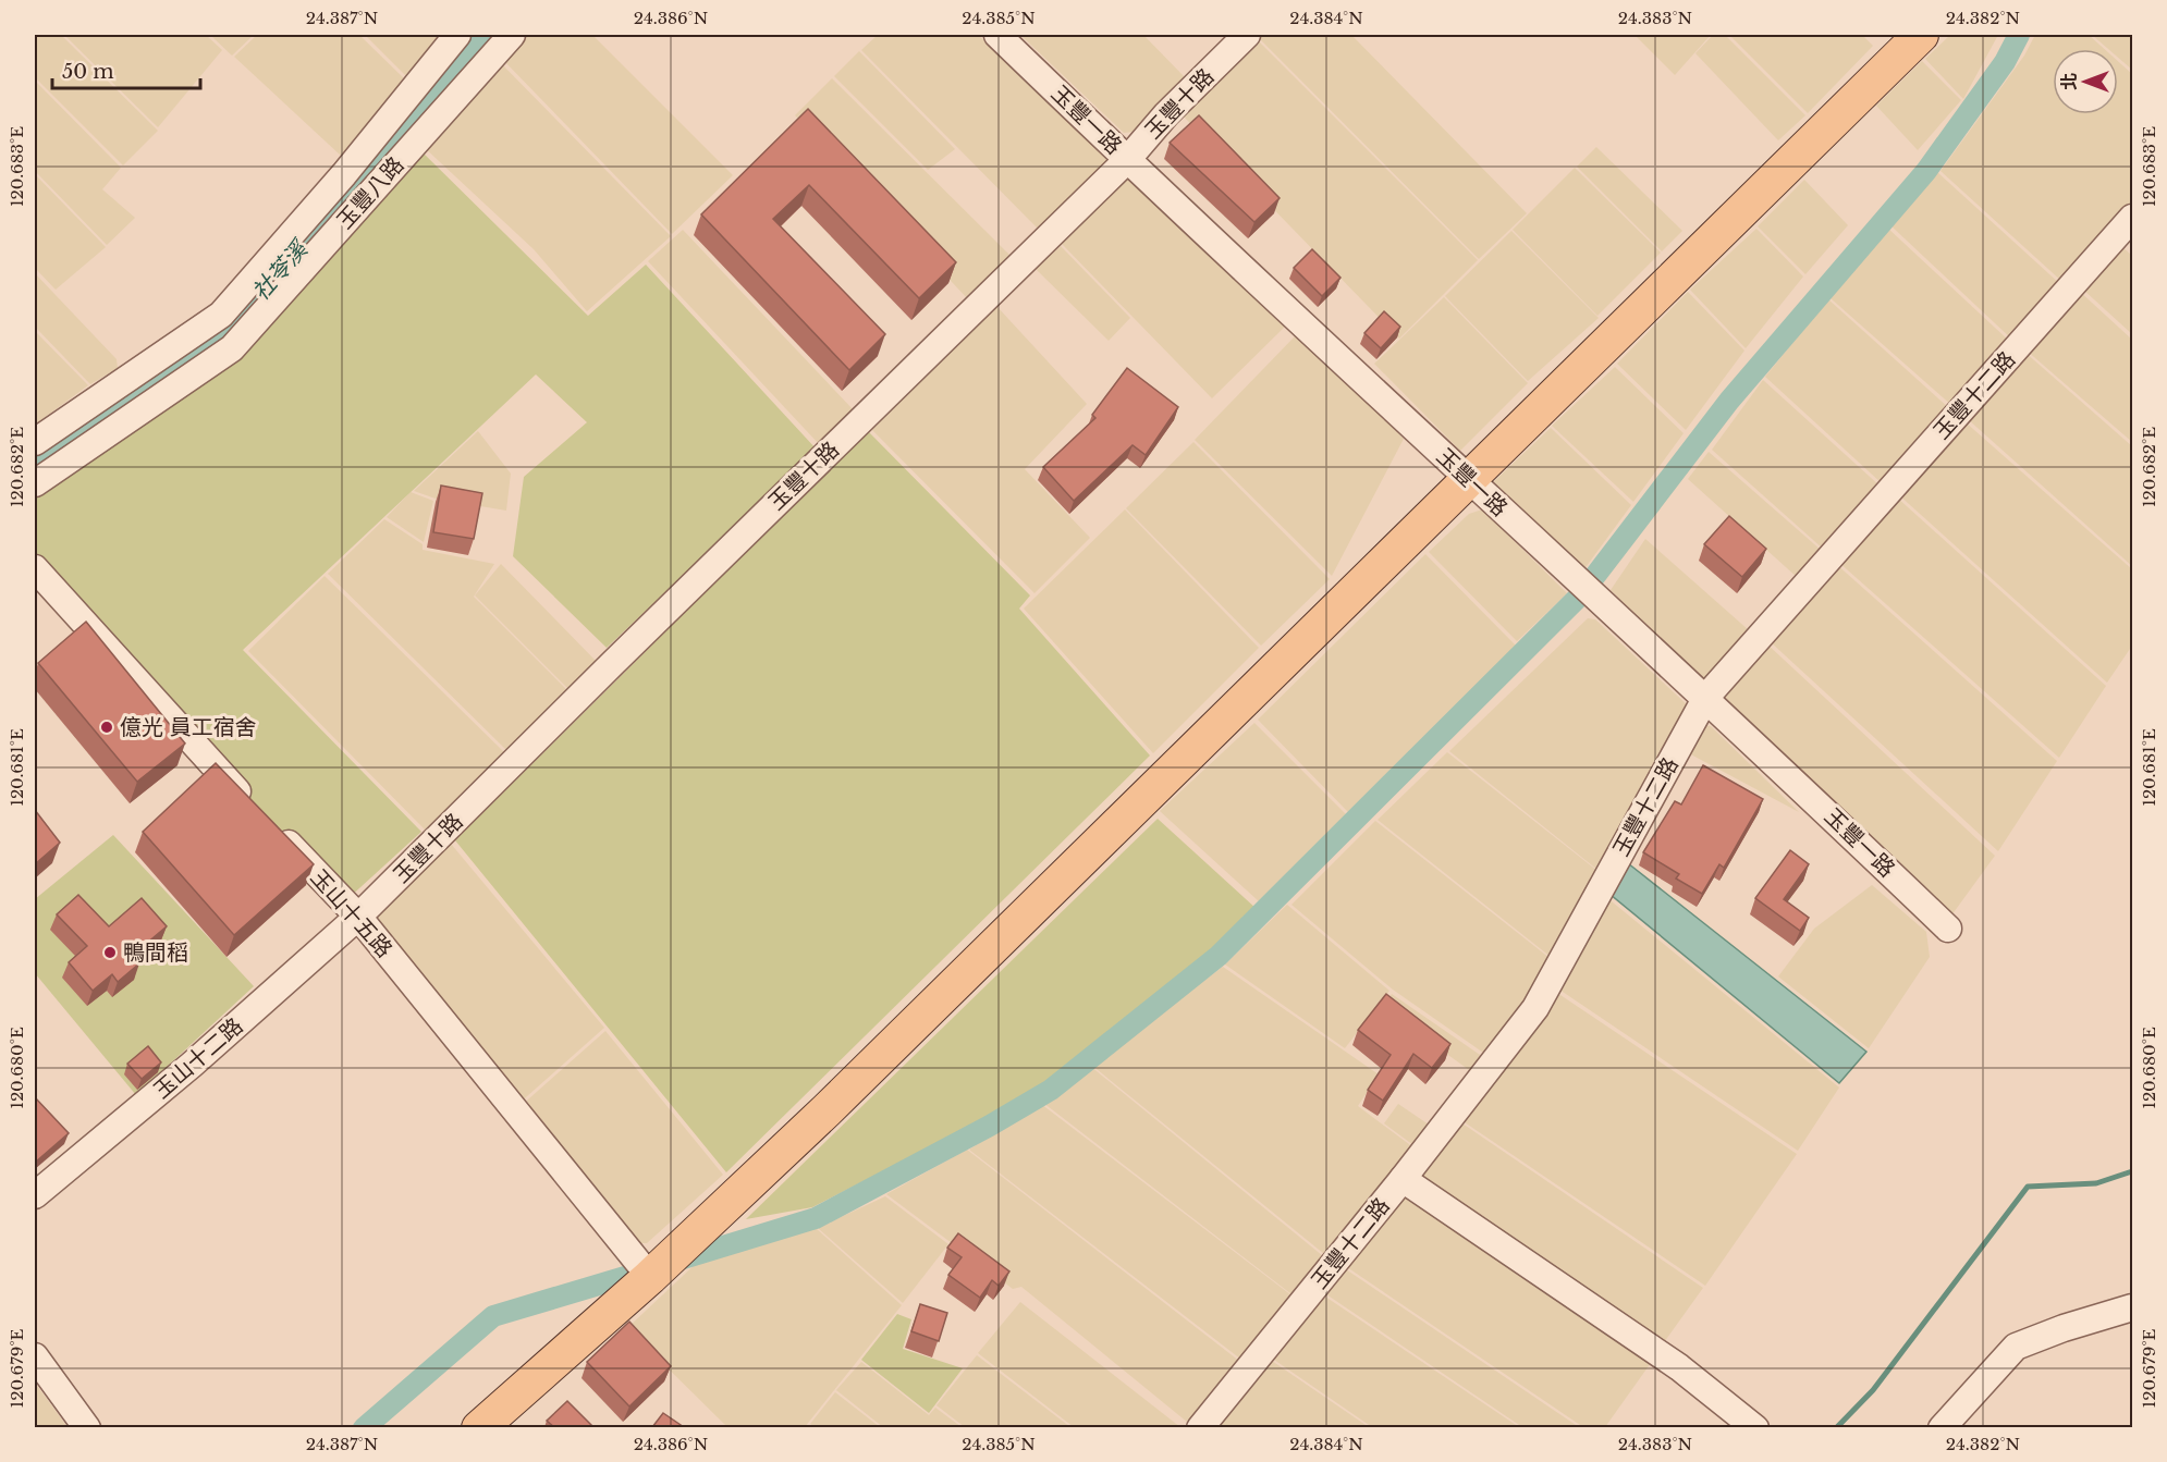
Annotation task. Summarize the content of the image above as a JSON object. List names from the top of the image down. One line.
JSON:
{"streets":{"street":["玉豐十路","玉豐一路","玉豐八路","玉豐十二路","玉山十五路","玉山十二路"]},"crossings":[["玉豐十路","玉豐一路"],["玉豐十路","玉山十五路"],["玉豐十路","玉山十二路"],["玉豐一路","玉豐十二路"],["玉山十五路","玉山十二路"]],"water":["社苓溪"],"places":["億光 員工宿舍","鴨間稻"],"scale_bar":"50 m","north":"left","coordinates":["24.387°N","24.386°N","24.385°N","24.384°N","24.383°N","24.382°N","120.683°E","120.682°E","120.681°E","120.680°E","120.679°E"]}
